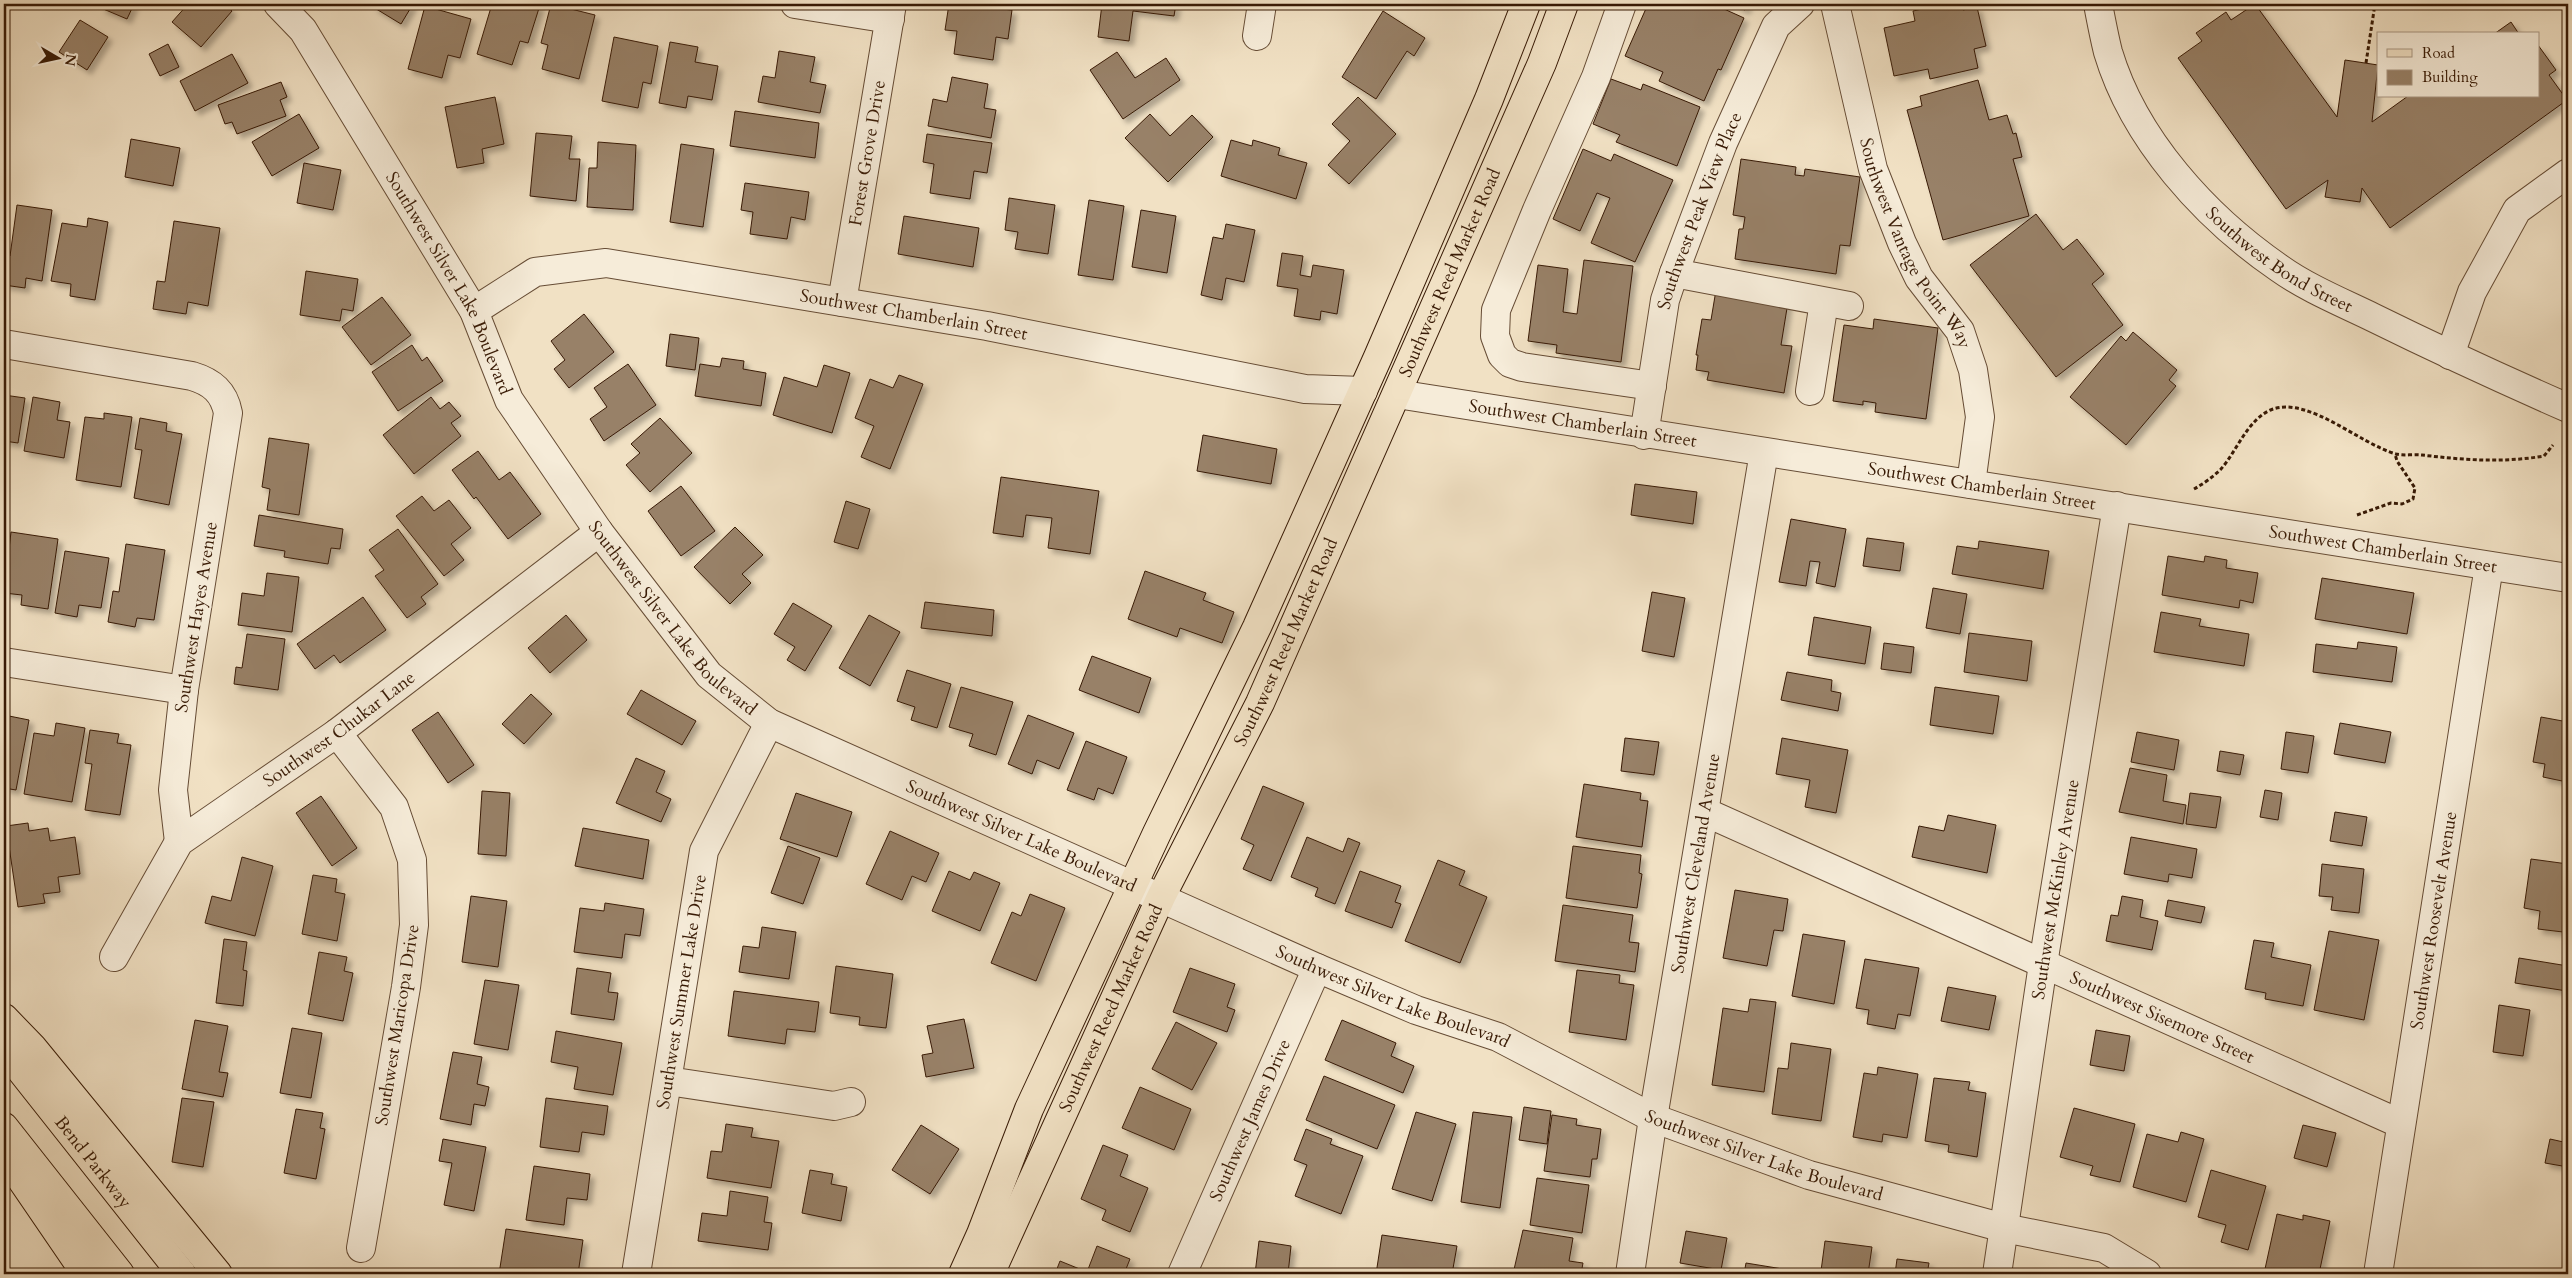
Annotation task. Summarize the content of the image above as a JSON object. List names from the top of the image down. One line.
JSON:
{"streets":{"main road":["Southwest Reed Market Road","Bend Parkway"],"street":["Forest Grove Drive","Southwest Peak View Place","Southwest Vantage Point Way","Southwest Bond Street","Southwest Silver Lake Boulevard","Southwest Chamberlain Street","Southwest Hayes Avenue","Southwest Chukar Lane","Southwest Cleveland Avenue","Southwest McKinley Avenue","Southwest Roosevelt Avenue","Southwest Summer Lake Drive","Southwest Sisemore Street","Southwest Maricopa Drive","Southwest James Drive"]},"crossings":[["Forest Grove Drive","Southwest Chamberlain Street"],["Southwest Peak View Place","Southwest Chamberlain Street"],["Southwest Vantage Point Way","Southwest Chamberlain Street"],["Southwest Reed Market Road","Southwest Silver Lake Boulevard"],["Southwest Reed Market Road","Southwest Chamberlain Street"],["Southwest Silver Lake Boulevard","Southwest Chamberlain Street"],["Southwest Silver Lake Boulevard","Southwest Chukar Lane"],["Southwest Silver Lake Boulevard","Southwest Cleveland Avenue"],["Southwest Silver Lake Boulevard","Southwest McKinley Avenue"],["Southwest Silver Lake Boulevard","Southwest Summer Lake Drive"],["Southwest Silver Lake Boulevard","Southwest James Drive"],["Southwest Chamberlain Street","Southwest Cleveland Avenue"],["Southwest Chamberlain Street","Southwest McKinley Avenue"],["Southwest Chamberlain Street","Southwest Roosevelt Avenue"],["Southwest Hayes Avenue","Southwest Chukar Lane"],["Southwest Chukar Lane","Southwest Maricopa Drive"],["Southwest Cleveland Avenue","Southwest Sisemore Street"],["Southwest McKinley Avenue","Southwest Sisemore Street"],["Southwest Roosevelt Avenue","Southwest Sisemore Street"]],"legend":["Road","Building"],"north":"right"}
